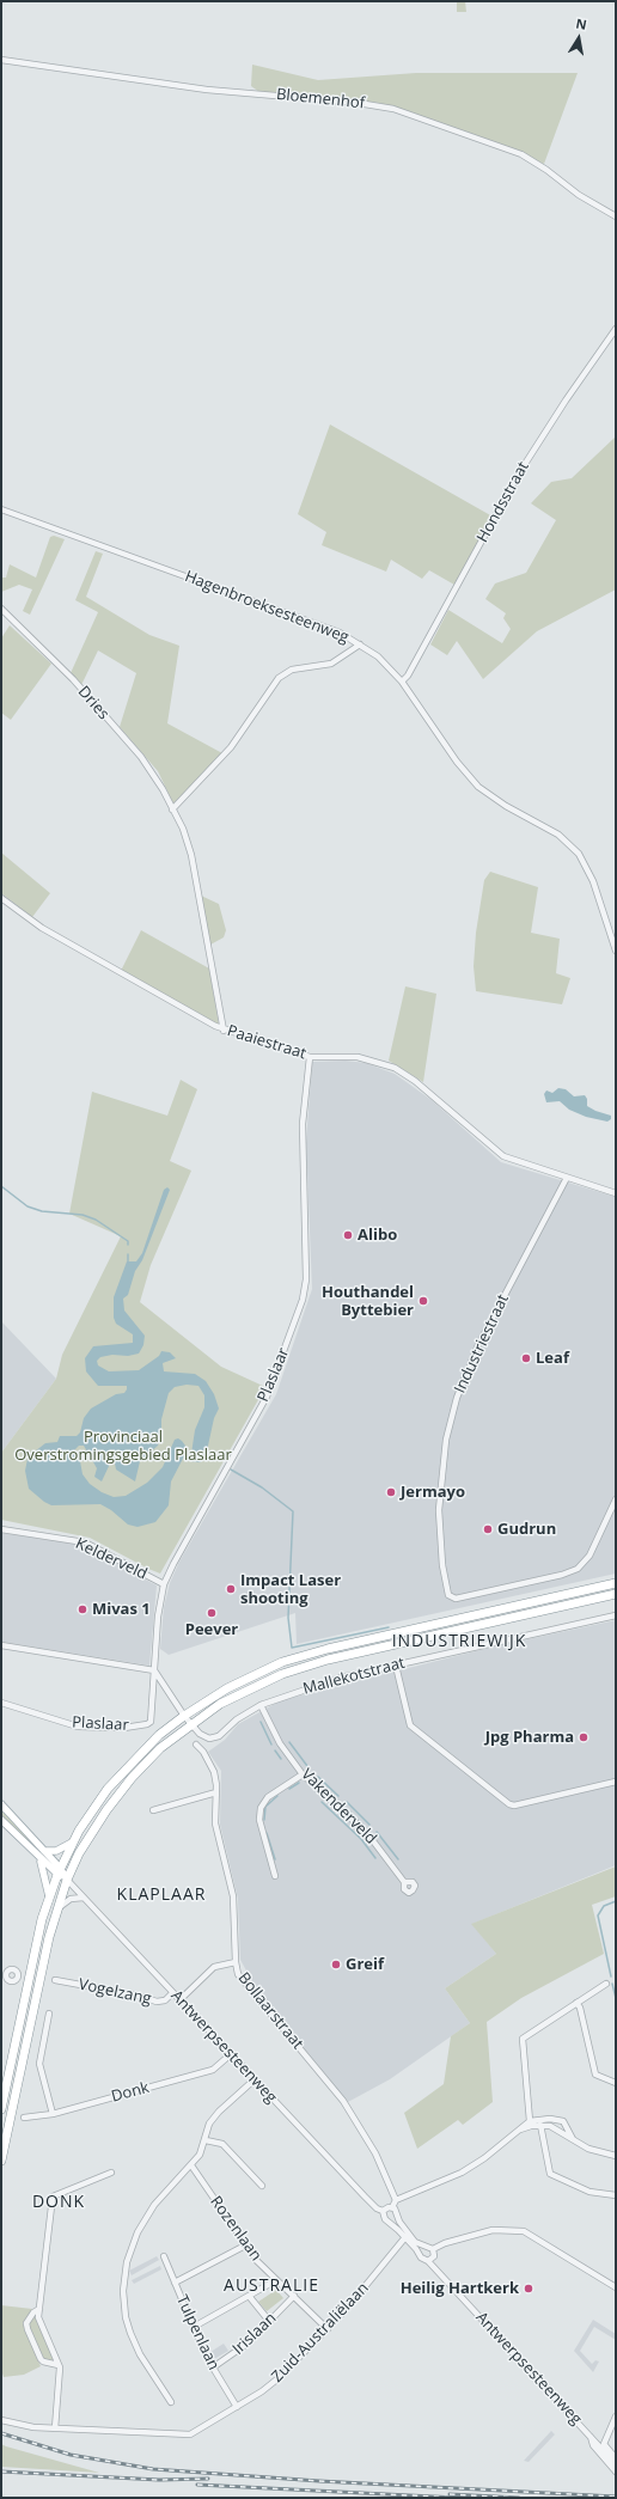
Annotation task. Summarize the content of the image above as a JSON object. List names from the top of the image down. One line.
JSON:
{"streets":{"main road":["Antwerpsesteenweg"],"street":["Bloemenhof","Hondsstraat","Hagenbroeksesteenweg","Dries","Paaiestraat","Industriestraat","Plaslaar","Kelderveld","Mallekotstraat","Vakenderveld","Vogelzang","Bollaarstraat","Donk","Rozenlaan","Tulpenlaan","Zuid-Australiëlaan","Irislaan"]},"crossings":[["Hondsstraat","Hagenbroeksesteenweg"],["Dries","Paaiestraat"],["Paaiestraat","Industriestraat"],["Paaiestraat","Plaslaar"],["Plaslaar","Kelderveld"],["Mallekotstraat","Vakenderveld"],["Vogelzang","Antwerpsesteenweg"],["Antwerpsesteenweg","Donk"],["Antwerpsesteenweg","Zuid-Australiëlaan"],["Rozenlaan","Zuid-Australiëlaan"],["Rozenlaan","Irislaan"],["Tulpenlaan","Zuid-Australiëlaan"],["Tulpenlaan","Irislaan"]],"districts":["INDUSTRIEWIJK","KLAPLAAR","DONK","AUSTRALIE"],"parks":["Provinciaal Overstromingsgebied Plaslaar"],"places":["Alibo","Houthandel Byttebier","Leaf","Jermayo","Gudrun","Impact Laser shooting","Mivas 1","Peever","Jpg Pharma","Greif","Heilig Hartkerk"],"north":"top"}
